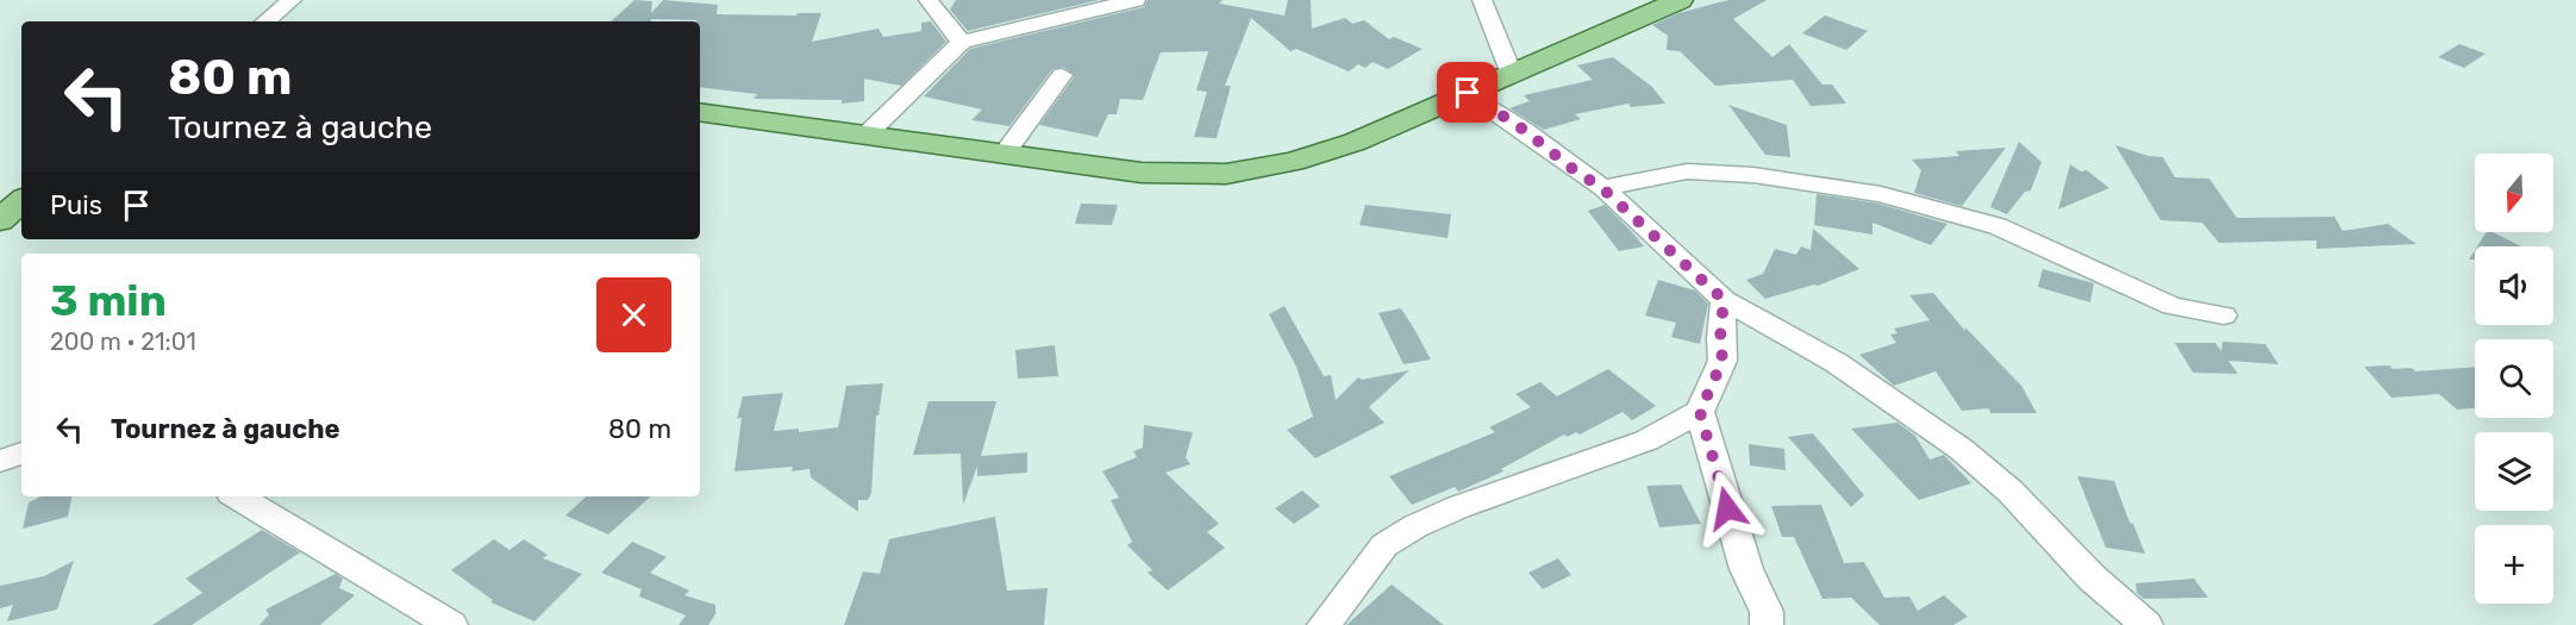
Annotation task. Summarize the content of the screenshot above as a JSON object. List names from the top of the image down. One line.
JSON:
{"north":"bottom","page":{"turn":["80 m","Tournez à gauche"],"map_buttons":"+","then":"Puis","heading":["3 min","200 m · 21:01"],"list":[{"name":"Tournez à gauche","value":"80 m"}]}}
